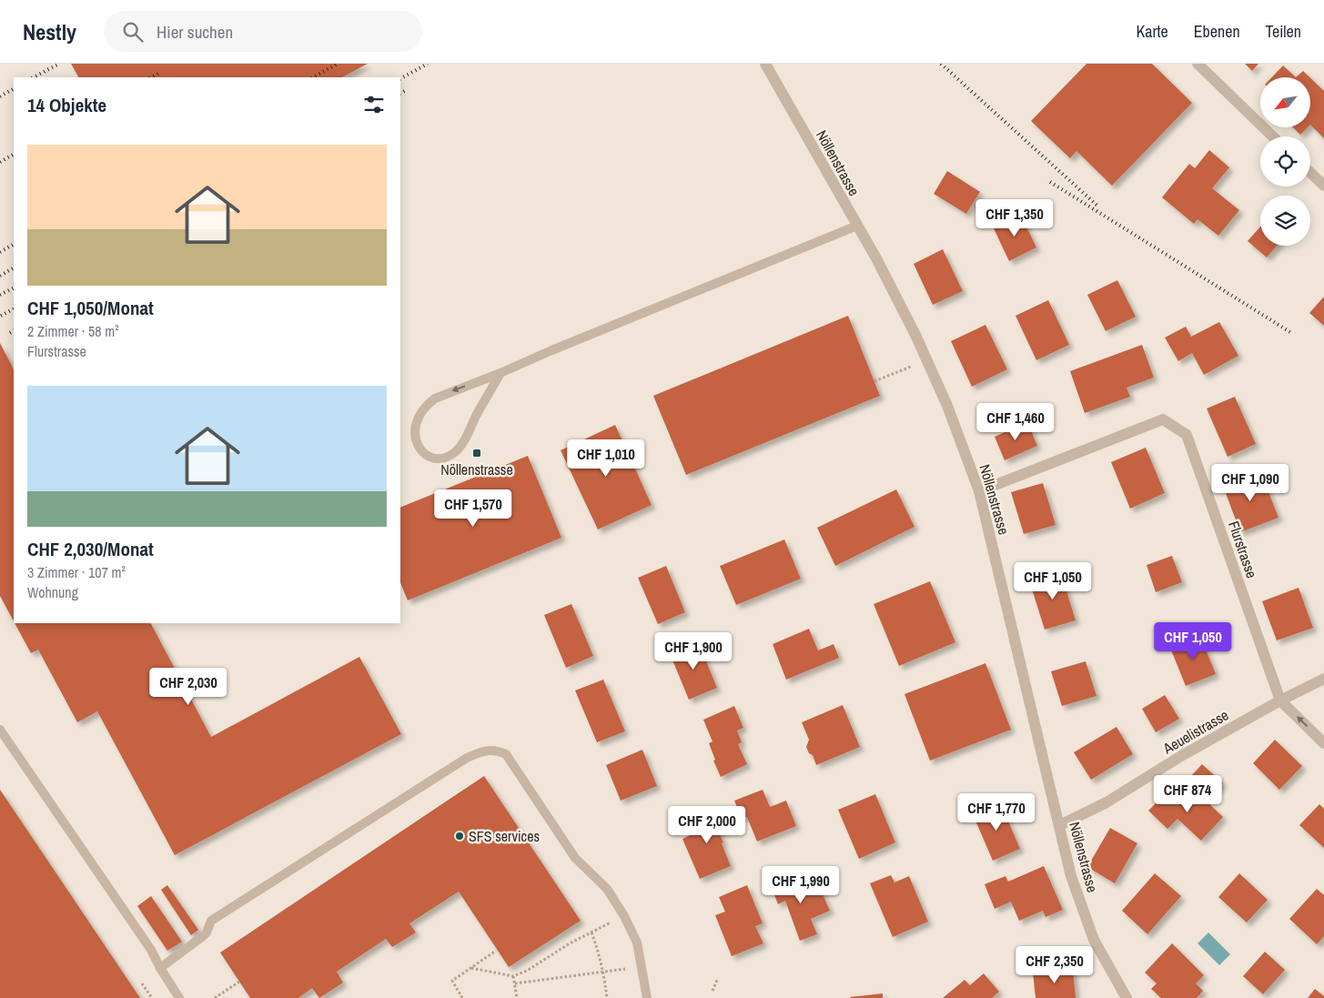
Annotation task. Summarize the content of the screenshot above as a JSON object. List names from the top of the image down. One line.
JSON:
{"streets":{"street":["Nöllenstrasse","Flurstrasse","Aeuelistrasse"]},"crossings":[["Nöllenstrasse","Flurstrasse"],["Nöllenstrasse","Aeuelistrasse"],["Flurstrasse","Aeuelistrasse"]],"places":{"transit":["Nöllenstrasse"],"other":["SFS services"]},"north":"bottom left","page":{"header":"Nestly","search":"Hier suchen","nav":["Karte","Ebenen","Teilen"],"heading":"14 Objekte","list":[{"name":"CHF 1,050/Monat","note":"2 Zimmer · 58 m² · Flurstrasse"},{"name":"CHF 2,030/Monat","note":"3 Zimmer · 107 m² · Wohnung"}],"price":["CHF 1,350","CHF 1,460","CHF 1,010","CHF 1,090","CHF 1,570","CHF 1,050","CHF 1,050","CHF 1,900","CHF 2,030","CHF 874","CHF 1,770","CHF 2,000","CHF 1,990","CHF 2,350"]}}
